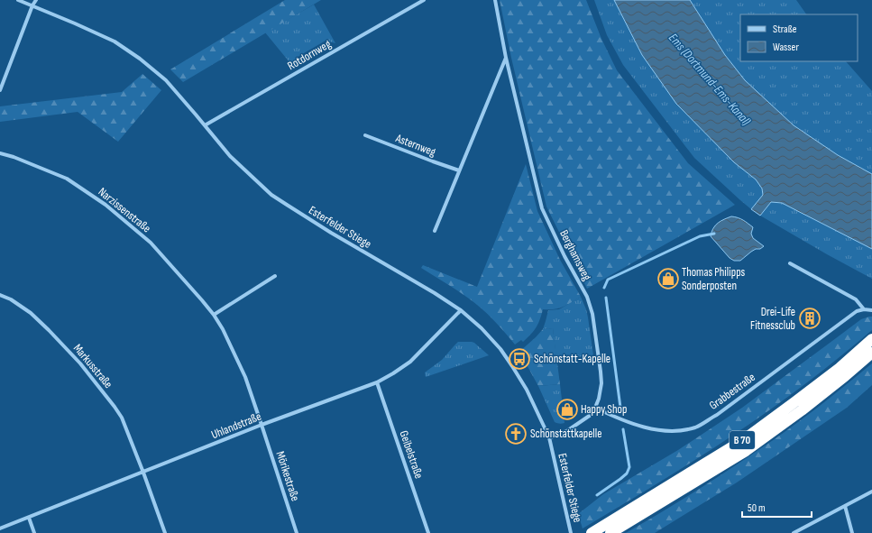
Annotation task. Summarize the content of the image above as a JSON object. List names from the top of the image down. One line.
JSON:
{"streets":{"highway":["B 70"],"street":["Rotdornweg","Asternweg","Narzissenstraße","Esterfelder Stiege","Berghamsweg","Markusstraße","Grabbestraße","Uhlandstraße","Geibelstraße","Mörikestraße"]},"crossings":[["Rotdornweg","Esterfelder Stiege"],["Narzissenstraße","Uhlandstraße"],["Narzissenstraße","Mörikestraße"],["Esterfelder Stiege","Berghamsweg"],["Esterfelder Stiege","Uhlandstraße"],["Berghamsweg","Grabbestraße"],["Markusstraße","Uhlandstraße"],["Uhlandstraße","Geibelstraße"],["Uhlandstraße","Mörikestraße"]],"water":["Ems (Dortmund-Ems-Kanal)"],"places":{"shop":["Thomas Philipps Sonderposten","Happy Shop"],"building":["Drei-Life Fitnessclub"],"bus stop":["Schönstatt-Kapelle"],"church":["Schönstattkapelle"]},"legend":["Straße","Wasser"],"scale_bar":"50 m"}
